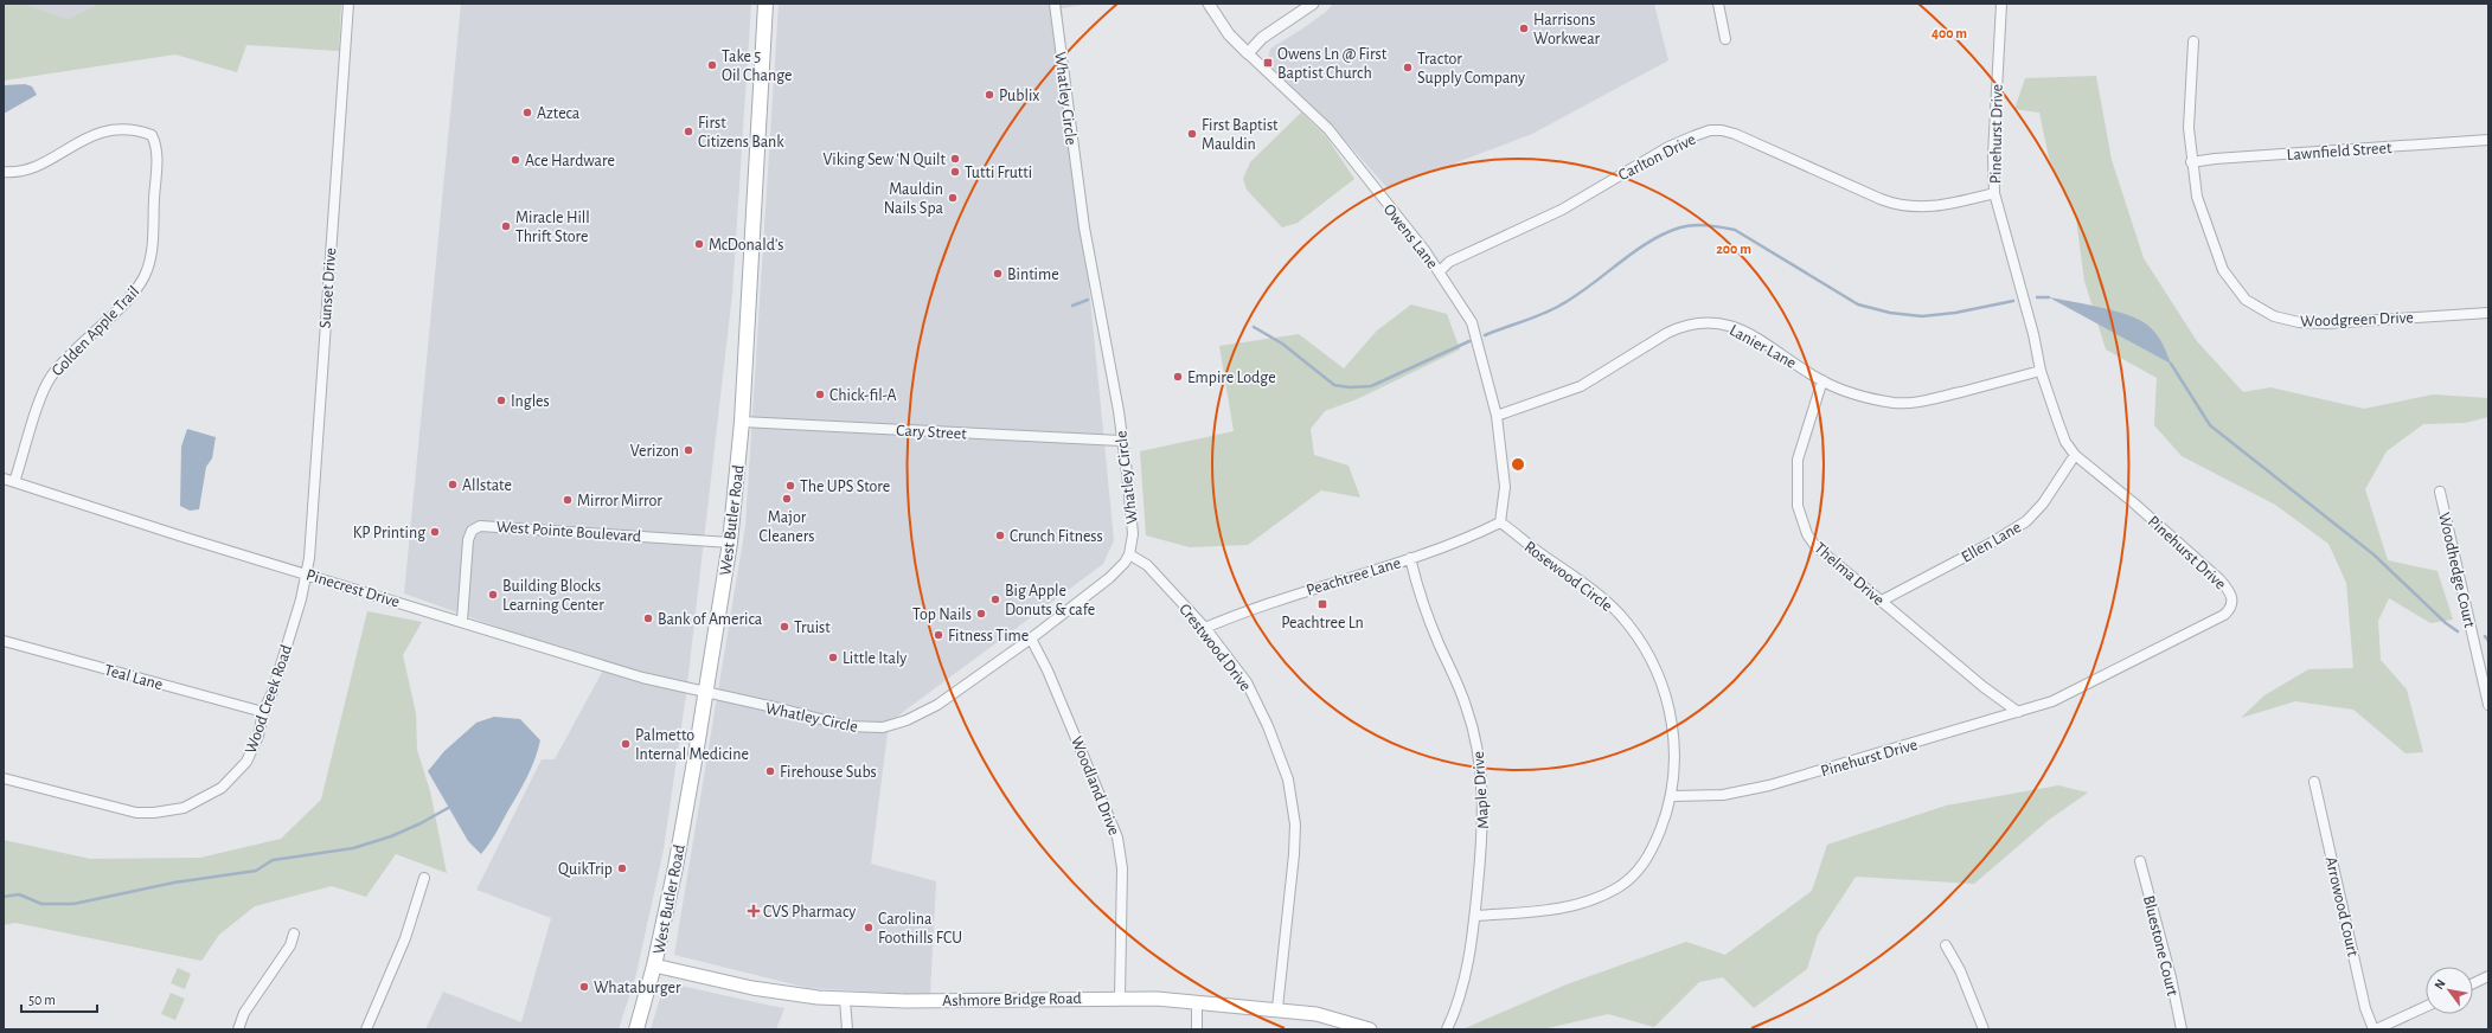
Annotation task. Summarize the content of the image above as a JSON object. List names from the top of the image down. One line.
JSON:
{"streets":{"main road":["West Butler Road","Ashmore Bridge Road"],"street":["Whatley Circle","Pinehurst Drive","Lawnfield Street","Carlton Drive","Owens Lane","Sunset Drive","Woodgreen Drive","Golden Apple Trail","Lanier Lane","Cary Street","West Pointe Boulevard","Ellen Lane","Woodhedge Court","Thelma Drive","Peachtree Lane","Rosewood Circle","Pinecrest Drive","Crestwood Drive","Teal Lane","Wood Creek Road","Woodland Drive","Maple Drive","Arrowood Court","Bluestone Court"]},"crossings":[["Whatley Circle","Cary Street"],["Whatley Circle","West Butler Road"],["Whatley Circle","Pinecrest Drive"],["Whatley Circle","Crestwood Drive"],["Whatley Circle","Woodland Drive"],["Pinehurst Drive","Carlton Drive"],["Pinehurst Drive","Lanier Lane"],["Pinehurst Drive","Ellen Lane"],["Pinehurst Drive","Thelma Drive"],["Pinehurst Drive","Rosewood Circle"],["Lawnfield Street","Woodgreen Drive"],["Carlton Drive","Owens Lane"],["Owens Lane","Lanier Lane"],["Owens Lane","Peachtree Lane"],["Owens Lane","Rosewood Circle"],["Sunset Drive","Pinecrest Drive"],["Sunset Drive","Wood Creek Road"],["Golden Apple Trail","Pinecrest Drive"],["Lanier Lane","Thelma Drive"],["Cary Street","West Butler Road"],["West Butler Road","West Pointe Boulevard"],["West Butler Road","Pinecrest Drive"],["West Butler Road","Ashmore Bridge Road"],["West Pointe Boulevard","Pinecrest Drive"],["Ellen Lane","Thelma Drive"],["Peachtree Lane","Rosewood Circle"],["Peachtree Lane","Crestwood Drive"],["Peachtree Lane","Maple Drive"],["Rosewood Circle","Maple Drive"],["Pinecrest Drive","Wood Creek Road"],["Crestwood Drive","Ashmore Bridge Road"],["Teal Lane","Wood Creek Road"],["Woodland Drive","Ashmore Bridge Road"]],"places":{"other":["Harrisons Workwear","Take 5 Oil Change","Tractor Supply Company","Publix","Azteca","First Citizens Bank","First Baptist Mauldin","Viking Sew 'N Quilt","Ace Hardware","Tutti Frutti","Mauldin Nails Spa","Miracle Hill Thrift Store","McDonald's","Bintime","Empire Lodge","Chick-fil-A","Ingles","Verizon","Allstate","The UPS Store","Major Cleaners","Mirror Mirror","KP Printing","Crunch Fitness","Building Blocks Learning Center","Big Apple Donuts & cafe","Top Nails","Bank of America","Truist","Fitness Time","Little Italy","Palmetto Internal Medicine","Firehouse Subs","QuikTrip","Carolina Foothills FCU","Whataburger"],"transit":["Owens Ln @ First Baptist Church","Peachtree Ln"],"health":["CVS Pharmacy"]},"scale_bar":"50 m","north":"top left","rings":["400 m","200 m"]}
